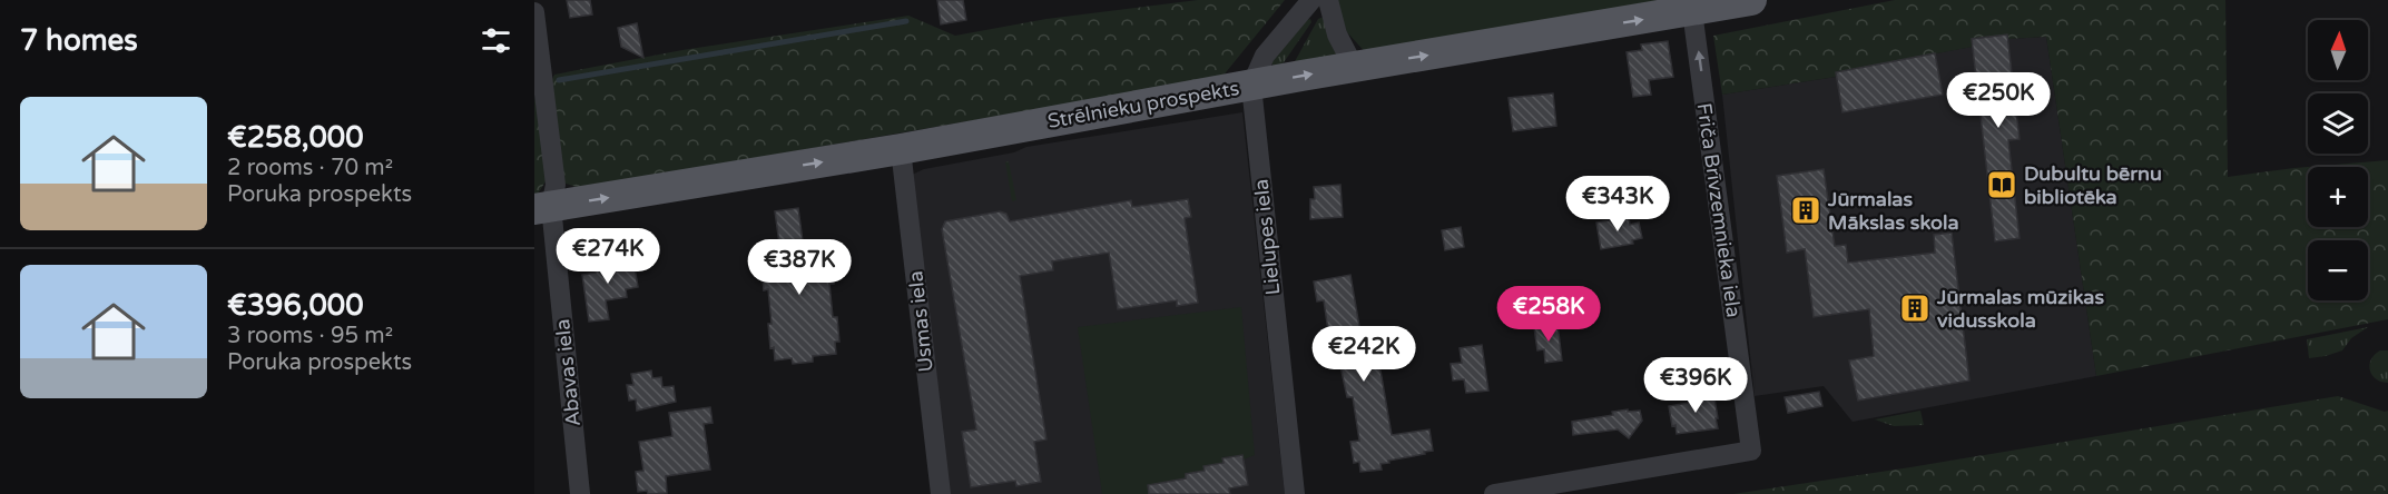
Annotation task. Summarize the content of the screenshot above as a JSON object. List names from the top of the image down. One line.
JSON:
{"streets":{"main road":["Strēlnieku prospekts"],"street":["Friča Brīvzemnieka iela","Lielupes iela","Usmas iela","Abavas iela"]},"crossings":[["Strēlnieku prospekts","Friča Brīvzemnieka iela"],["Strēlnieku prospekts","Lielupes iela"],["Strēlnieku prospekts","Usmas iela"],["Strēlnieku prospekts","Abavas iela"]],"one_way":["Strēlnieku prospekts"],"places":{"library":["Dubultu bērnu bibliotēka"],"building":["Jūrmalas Mākslas skola","Jūrmalas mūzikas vidusskola"]},"north":"top","page":{"heading":"7 homes","map_buttons":["+","−"],"price":["€250K","€343K","€274K","€387K","€258K","€242K","€396K"],"list":[{"name":"€258,000","note":"2 rooms · 70 m² · Poruka prospekts"},{"name":"€396,000","note":"3 rooms · 95 m² · Poruka prospekts"}]}}
